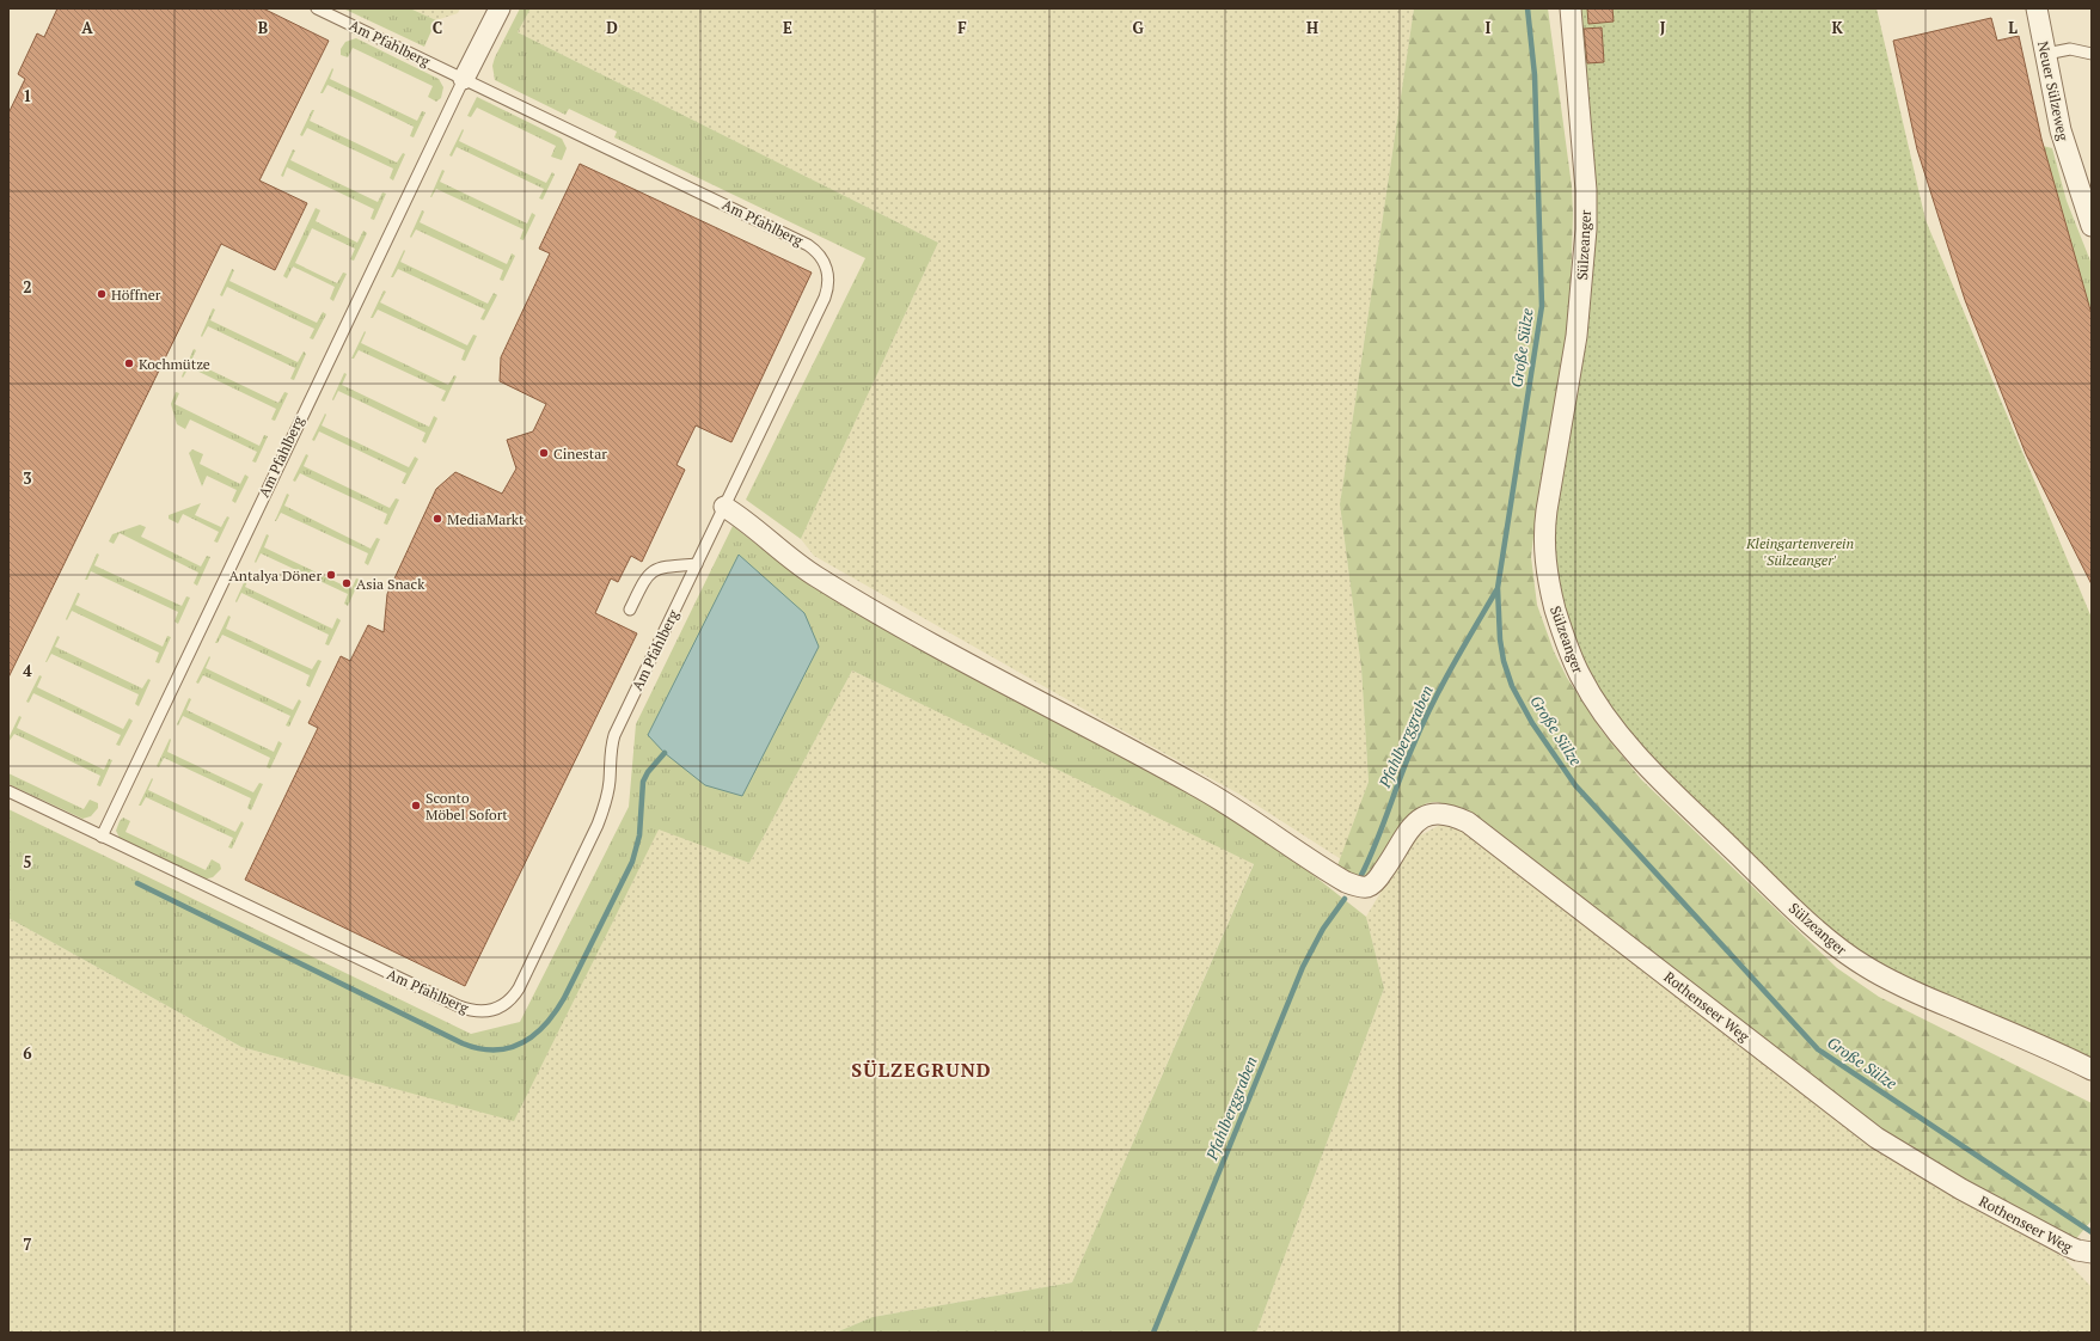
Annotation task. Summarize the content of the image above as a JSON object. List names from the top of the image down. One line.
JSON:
{"streets":{"street":["Am Pfahlberg","Neuer Sülzeweg","Sülzeanger","Rothenseer Weg"]},"crossings":[["Am Pfahlberg","Rothenseer Weg"]],"districts":["SÜLZEGRUND"],"water":["Große Sülze","Pfahlberggraben"],"parks":["Kleingartenverein 'Sülzeanger'"],"places":["Höffner","Kochmütze","Cinestar","MediaMarkt","Antalya Döner","Asia Snack","Sconto Möbel Sofort"],"grid":{"columns":["A","B","C","D","E","F","G","H","I","J","K","L"],"rows":["1","2","3","4","5","6","7"]}}
